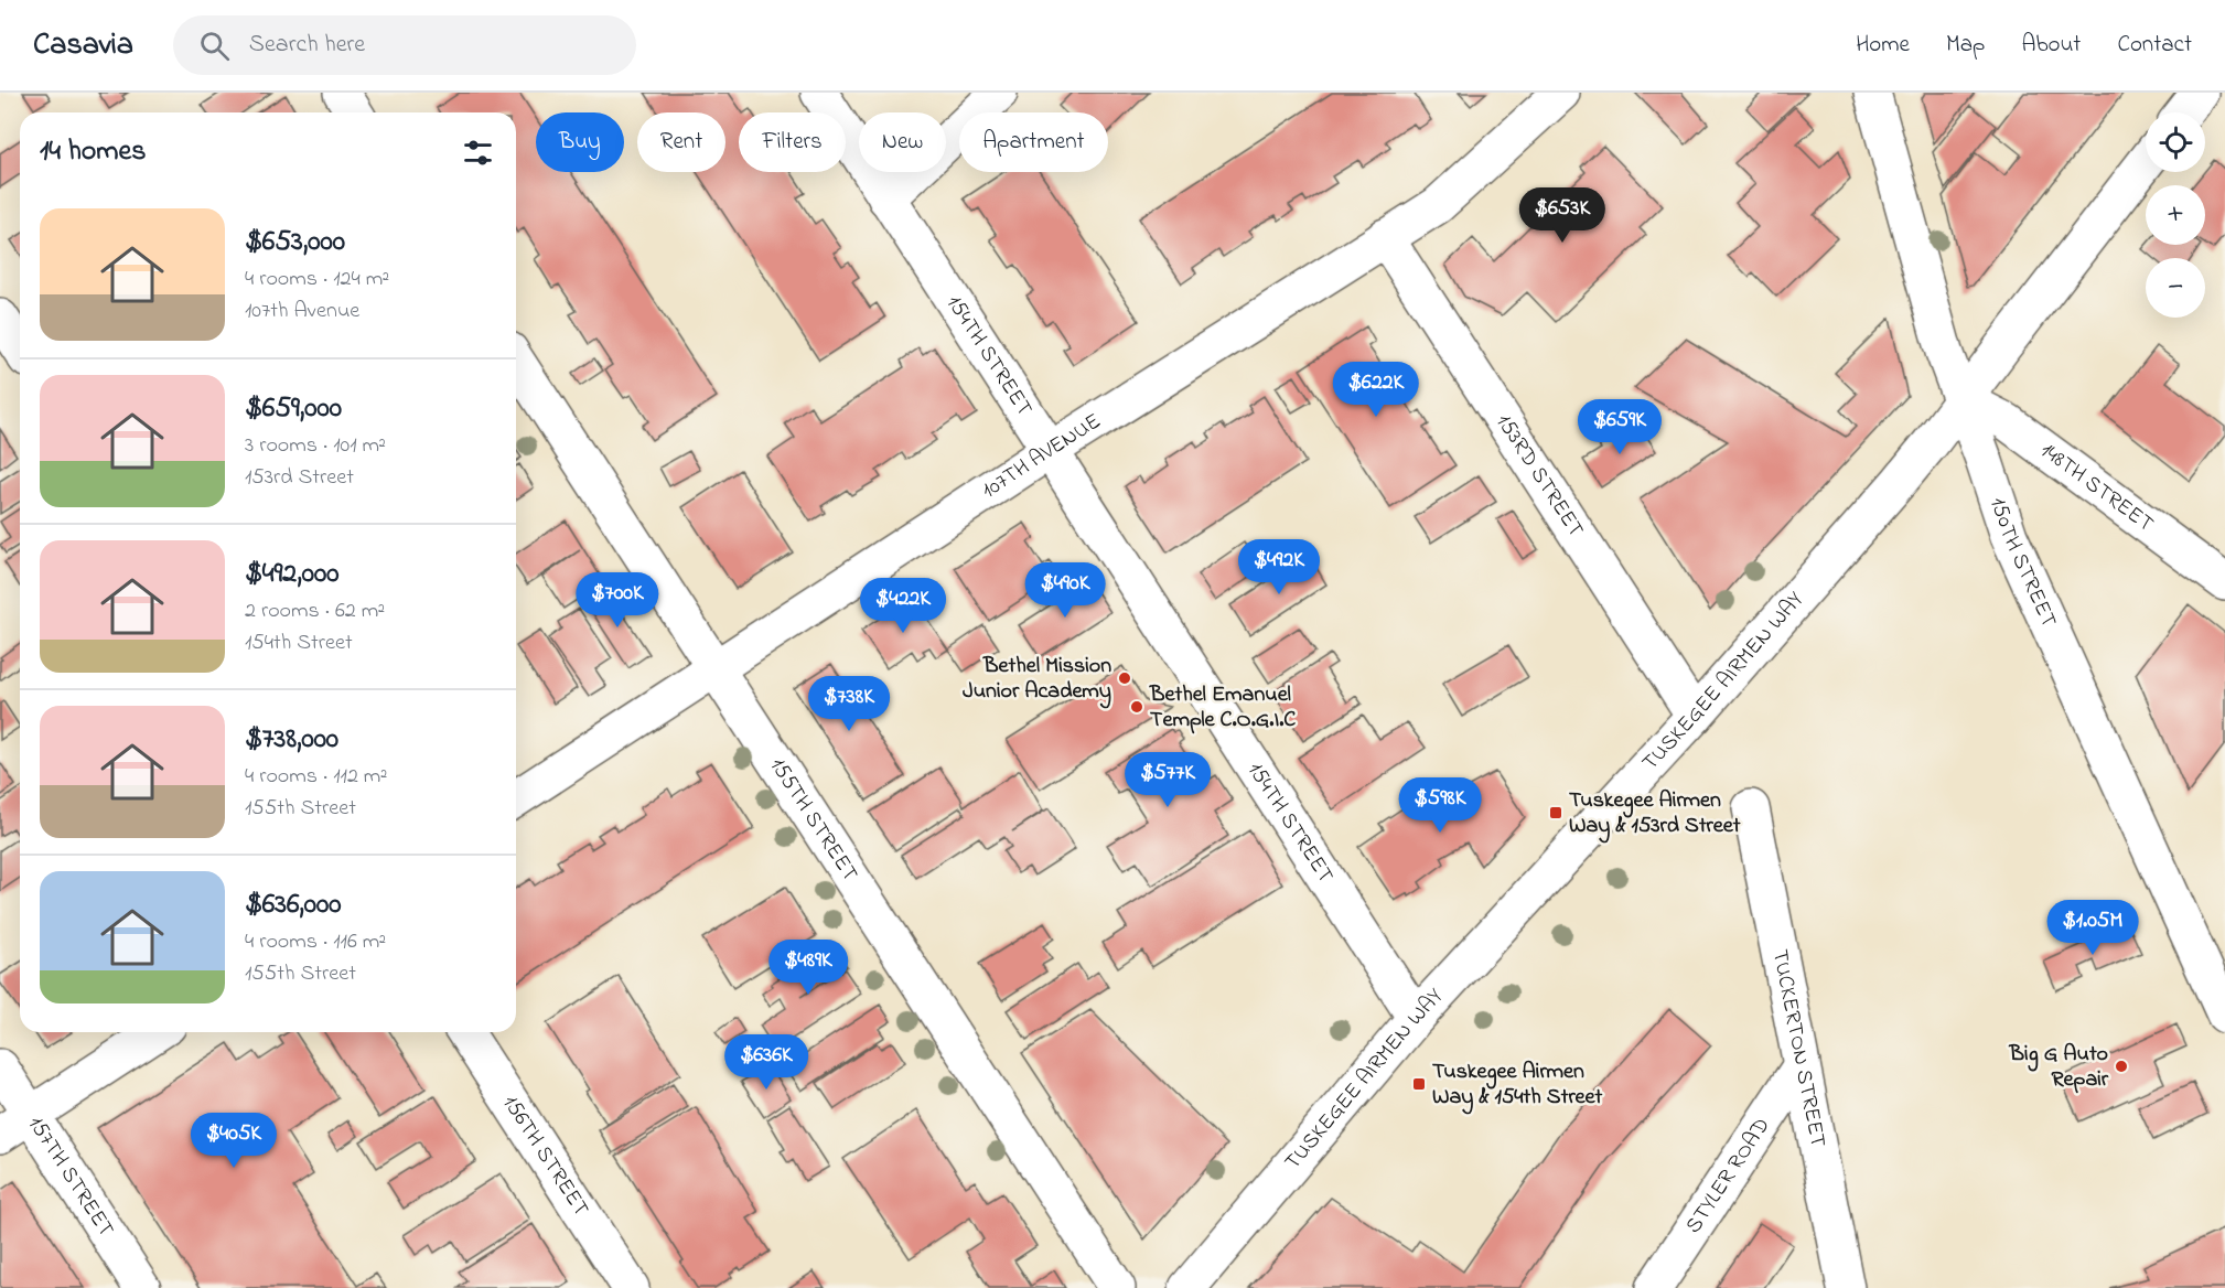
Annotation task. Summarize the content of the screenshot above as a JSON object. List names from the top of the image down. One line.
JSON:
{"streets":{"street":["154TH STREET","107TH AVENUE","153RD STREET","148TH STREET","150TH STREET","TUSKEGEE AIRMEN WAY","155TH STREET","TUCKERTON STREET","156TH STREET","STYLER ROAD","157TH STREET"]},"crossings":[["154TH STREET","107TH AVENUE"],["154TH STREET","TUSKEGEE AIRMEN WAY"],["107TH AVENUE","153RD STREET"],["107TH AVENUE","155TH STREET"],["153RD STREET","TUSKEGEE AIRMEN WAY"],["148TH STREET","150TH STREET"],["148TH STREET","TUSKEGEE AIRMEN WAY"],["150TH STREET","TUSKEGEE AIRMEN WAY"],["TUCKERTON STREET","STYLER ROAD"]],"places":{"other":["Bethel Mission Junior Academy","Bethel Emanuel Temple C.O.G.I.C","Big G Auto Repair"],"transit":["Tuskegee Airmen Way & 153rd Street","Tuskegee Airmen Way & 154th Street"]},"page":{"header":"Casavia","search":"Search here","nav":["Home","Map","About","Contact"],"map_buttons":["+","−"],"chip":["Buy","Rent","Filters","New","Apartment"],"heading":"14 homes","price":["$653K","$622K","$659K","$492K","$490K","$700K","$422K","$738K","$577K","$598K","$1.05M","$489K","$636K","$405K"],"list":[{"name":"$653,000","note":"4 rooms · 124 m² · 107th Avenue"},{"name":"$659,000","note":"3 rooms · 101 m² · 153rd Street"},{"name":"$492,000","note":"2 rooms · 62 m² · 154th Street"},{"name":"$738,000","note":"4 rooms · 112 m² · 155th Street"},{"name":"$636,000","note":"4 rooms · 116 m² · 155th Street"}]}}
